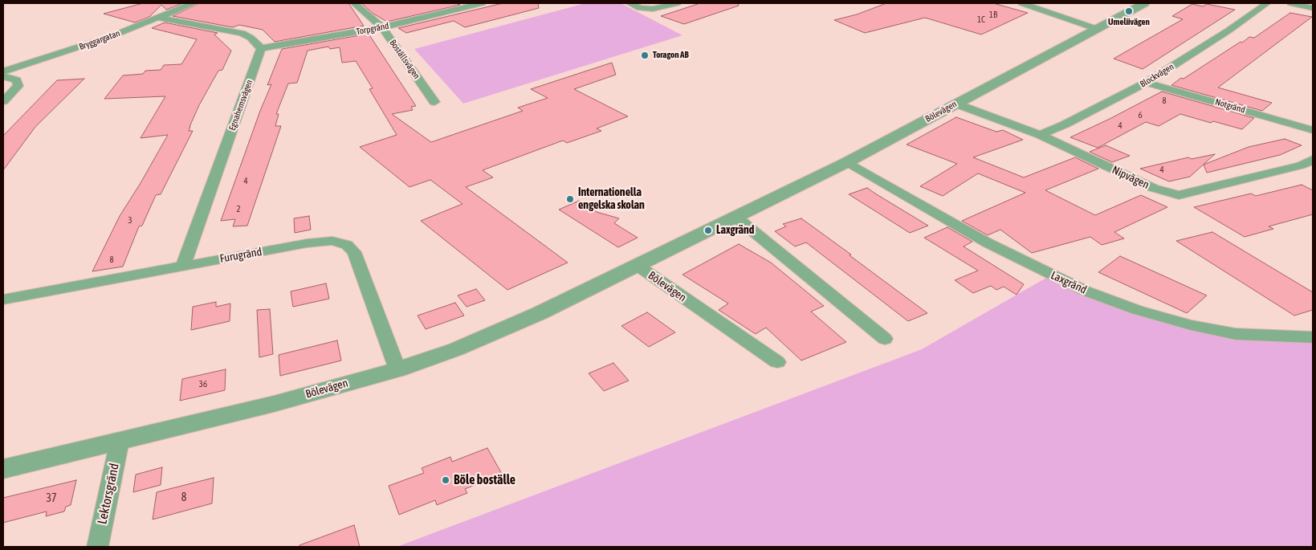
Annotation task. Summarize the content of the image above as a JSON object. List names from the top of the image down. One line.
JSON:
{"streets":{"street":["Torpgränd","Bryggargatan","Boställsvägen","Blockvägen","Egnahemsvägen","Notgränd","Bölevägen","Nipvägen","Furugränd","Laxgränd","Lektorsgränd"]},"crossings":[["Torpgränd","Boställsvägen"],["Torpgränd","Egnahemsvägen"],["Blockvägen","Notgränd"],["Blockvägen","Nipvägen"],["Egnahemsvägen","Furugränd"],["Bölevägen","Nipvägen"],["Bölevägen","Furugränd"],["Bölevägen","Laxgränd"],["Bölevägen","Lektorsgränd"]],"places":["Umeliivägen","Toragon AB","Internationella engelska skolan","Laxgränd","Böle boställe"],"house_numbers":["1B","1C","8","6","4","4","4","2","3","8","36","8","37"]}
